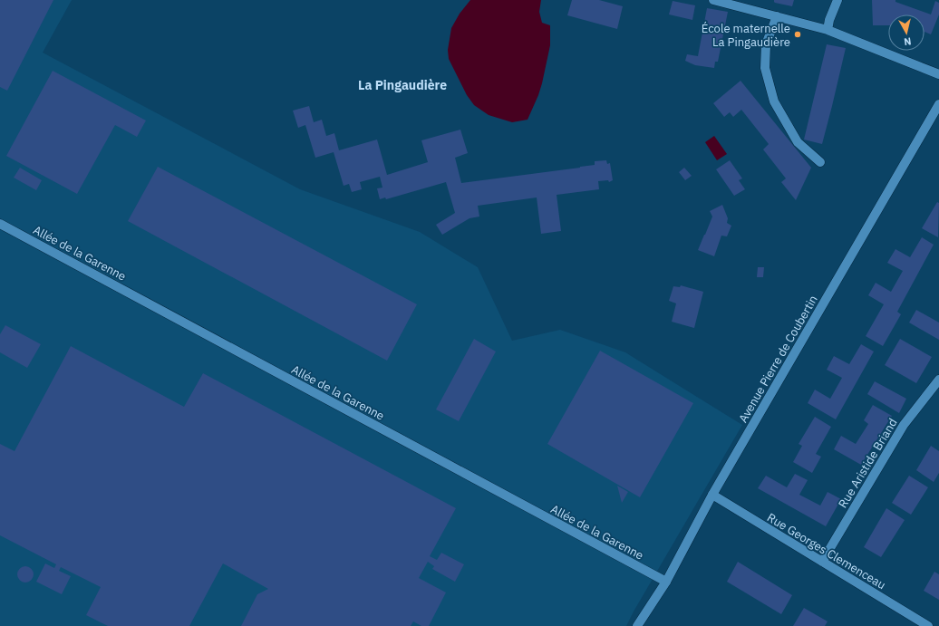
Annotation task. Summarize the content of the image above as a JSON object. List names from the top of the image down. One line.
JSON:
{"streets":{"street":["Allée de la Garenne","Avenue Pierre de Coubertin","Rue Aristide Briand","Rue Georges Clemenceau"]},"crossings":[["Allée de la Garenne","Avenue Pierre de Coubertin"],["Avenue Pierre de Coubertin","Rue Georges Clemenceau"],["Rue Aristide Briand","Rue Georges Clemenceau"]],"districts":["La Pingaudière"],"places":["École maternelle La Pingaudière"],"north":"bottom"}
